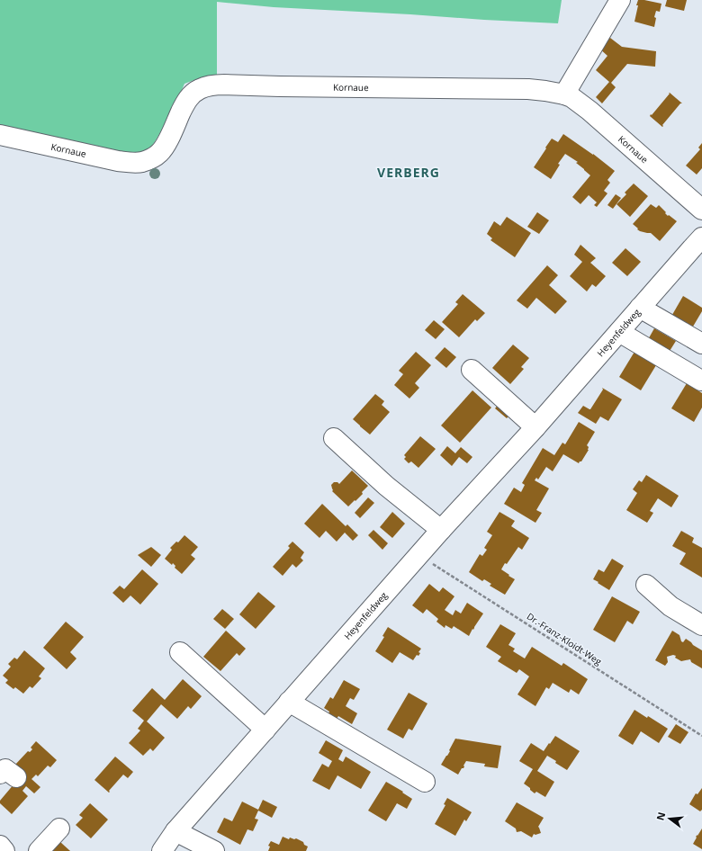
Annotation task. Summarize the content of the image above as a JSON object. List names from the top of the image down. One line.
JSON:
{"streets":{"street":["Kornaue","Heyenfeldweg"],"path":["Dr.-Franz-Kloidt-Weg"]},"crossings":[["Heyenfeldweg","Dr.-Franz-Kloidt-Weg"]],"districts":["VERBERG"],"north":"left"}
